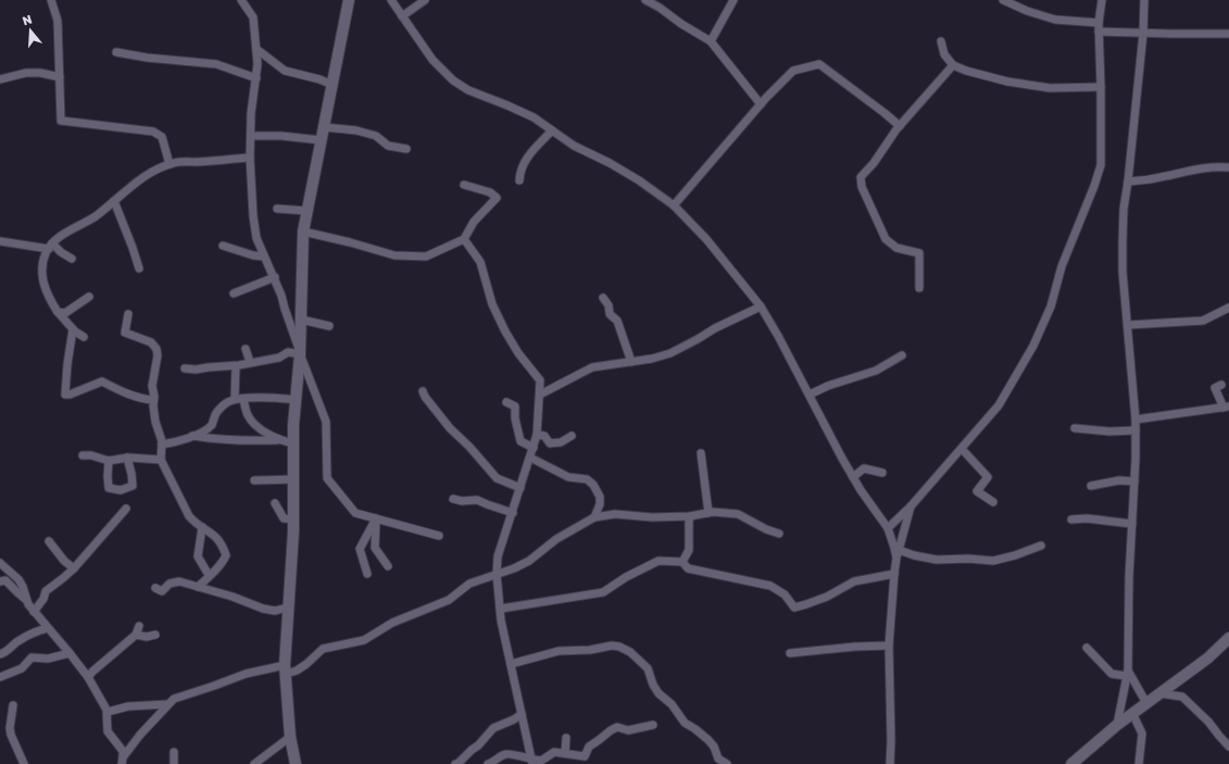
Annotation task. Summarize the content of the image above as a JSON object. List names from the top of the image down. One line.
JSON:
{"north":"top"}
